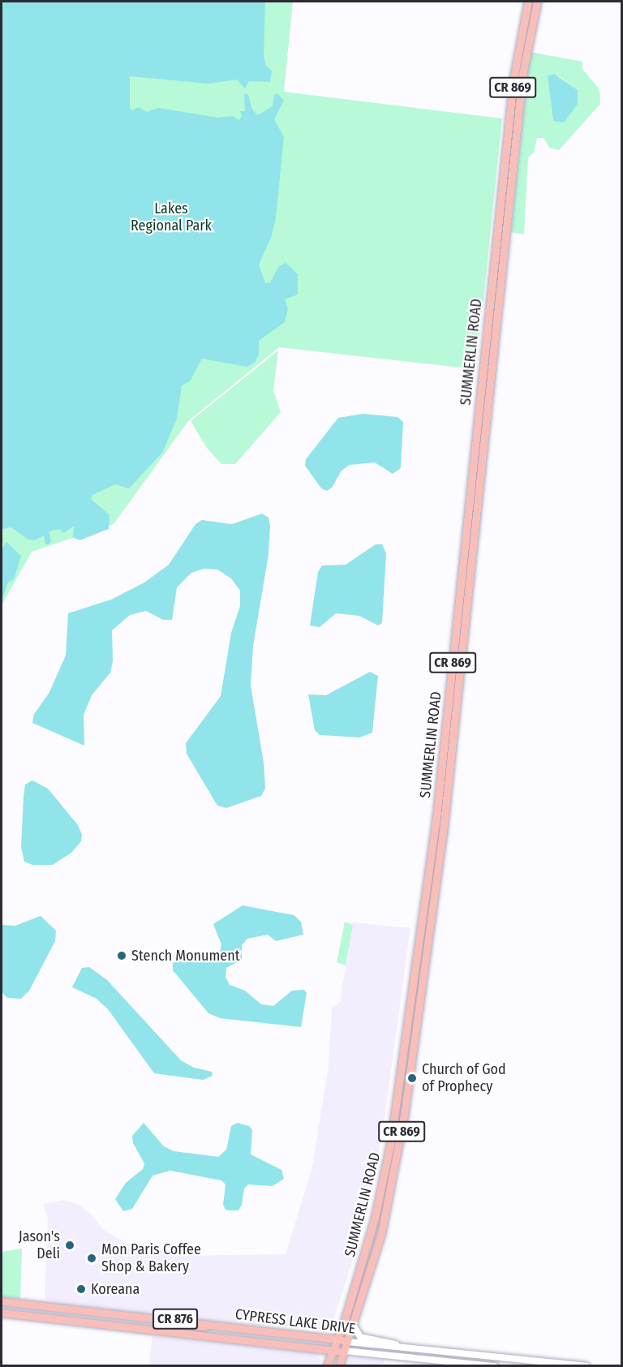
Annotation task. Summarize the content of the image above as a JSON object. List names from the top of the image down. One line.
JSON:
{"streets":{"main road":["CR 869","SUMMERLIN ROAD","CR 876","CYPRESS LAKE DRIVE"]},"crossings":[["SUMMERLIN ROAD","CYPRESS LAKE DRIVE"]],"parks":["Lakes Regional Park"],"places":["Stench Monument","Church of God of Prophecy","Jason's Deli","Mon Paris Coffee Shop & Bakery","Koreana"]}
